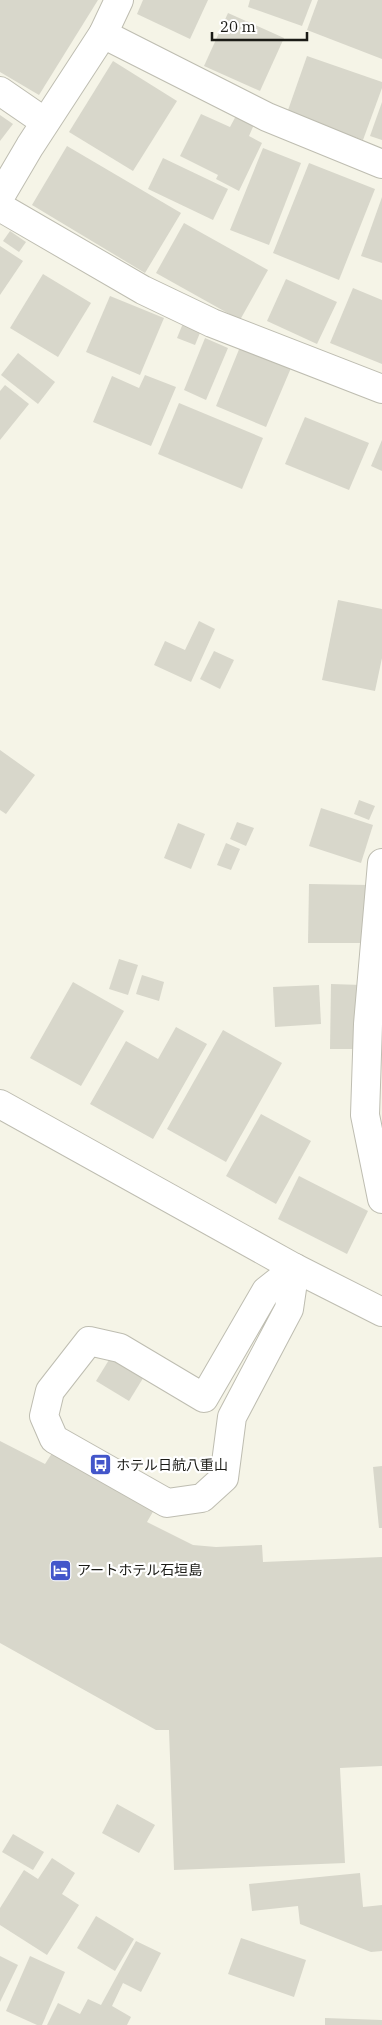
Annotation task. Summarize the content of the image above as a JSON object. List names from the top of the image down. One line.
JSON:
{"places":{"bus stop":["ホテル日航八重山"],"hotel":["アートホテル石垣島"]},"scale_bar":"20 m"}
